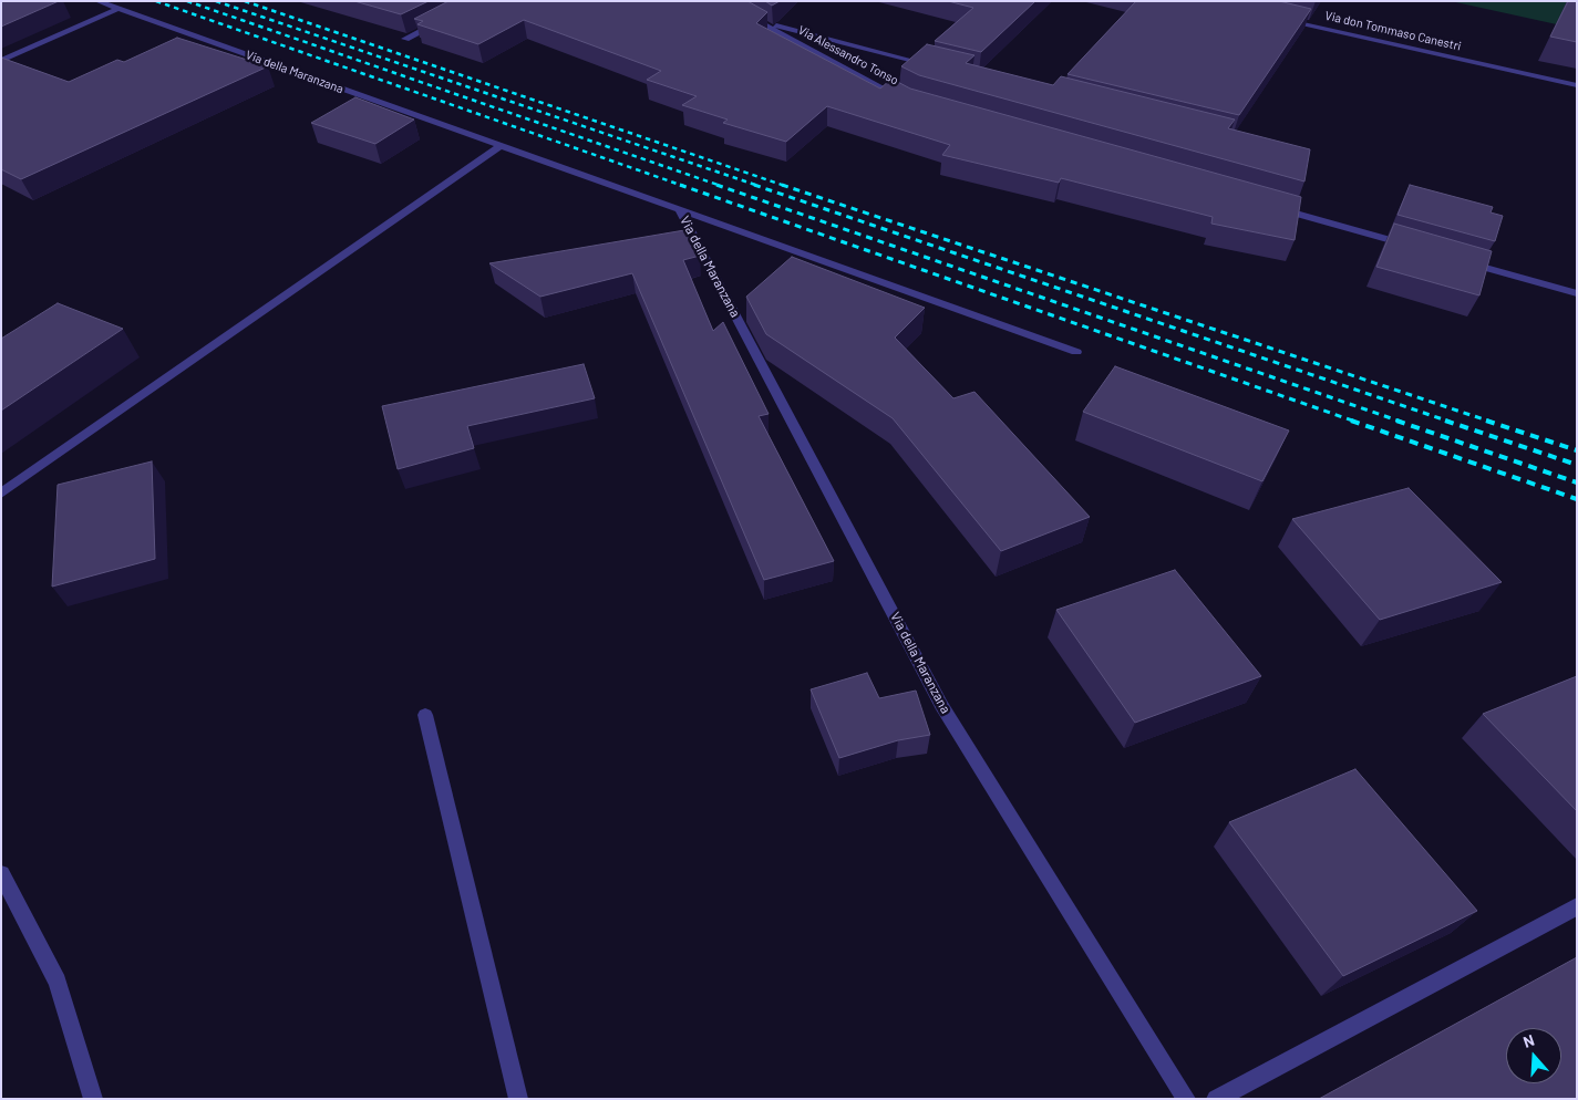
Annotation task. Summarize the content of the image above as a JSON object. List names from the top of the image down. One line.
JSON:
{"streets":{"street":["Via don Tommaso Canestri","Via Alessandro Tonso","Via della Maranzana"]},"north":"top"}
